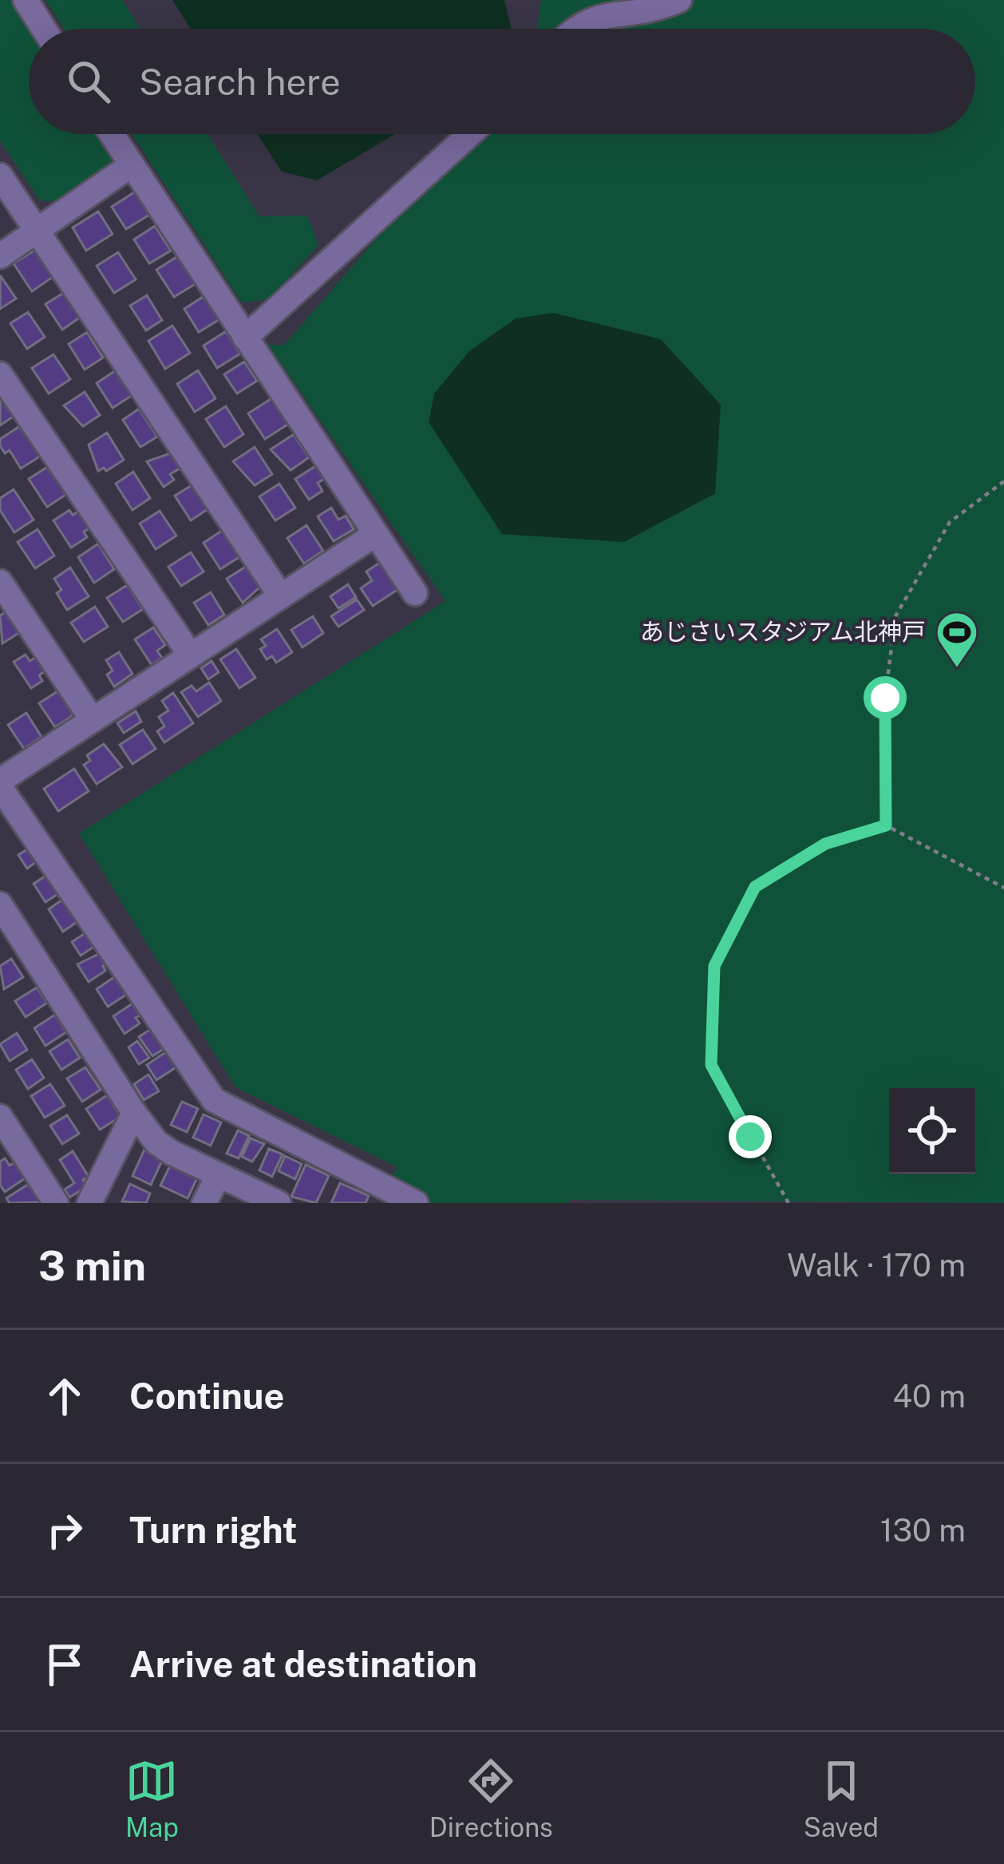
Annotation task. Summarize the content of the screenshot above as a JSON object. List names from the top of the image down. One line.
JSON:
{"places":{"sports":["あじさいスタジアム北神戸"]},"page":{"search":"Search here","heading":["3 min","Walk · 170 m"],"list":[["Continue","40 m"],["Turn right","130 m"],"Arrive at destination"],"nav":["Map","Directions","Saved"]}}
